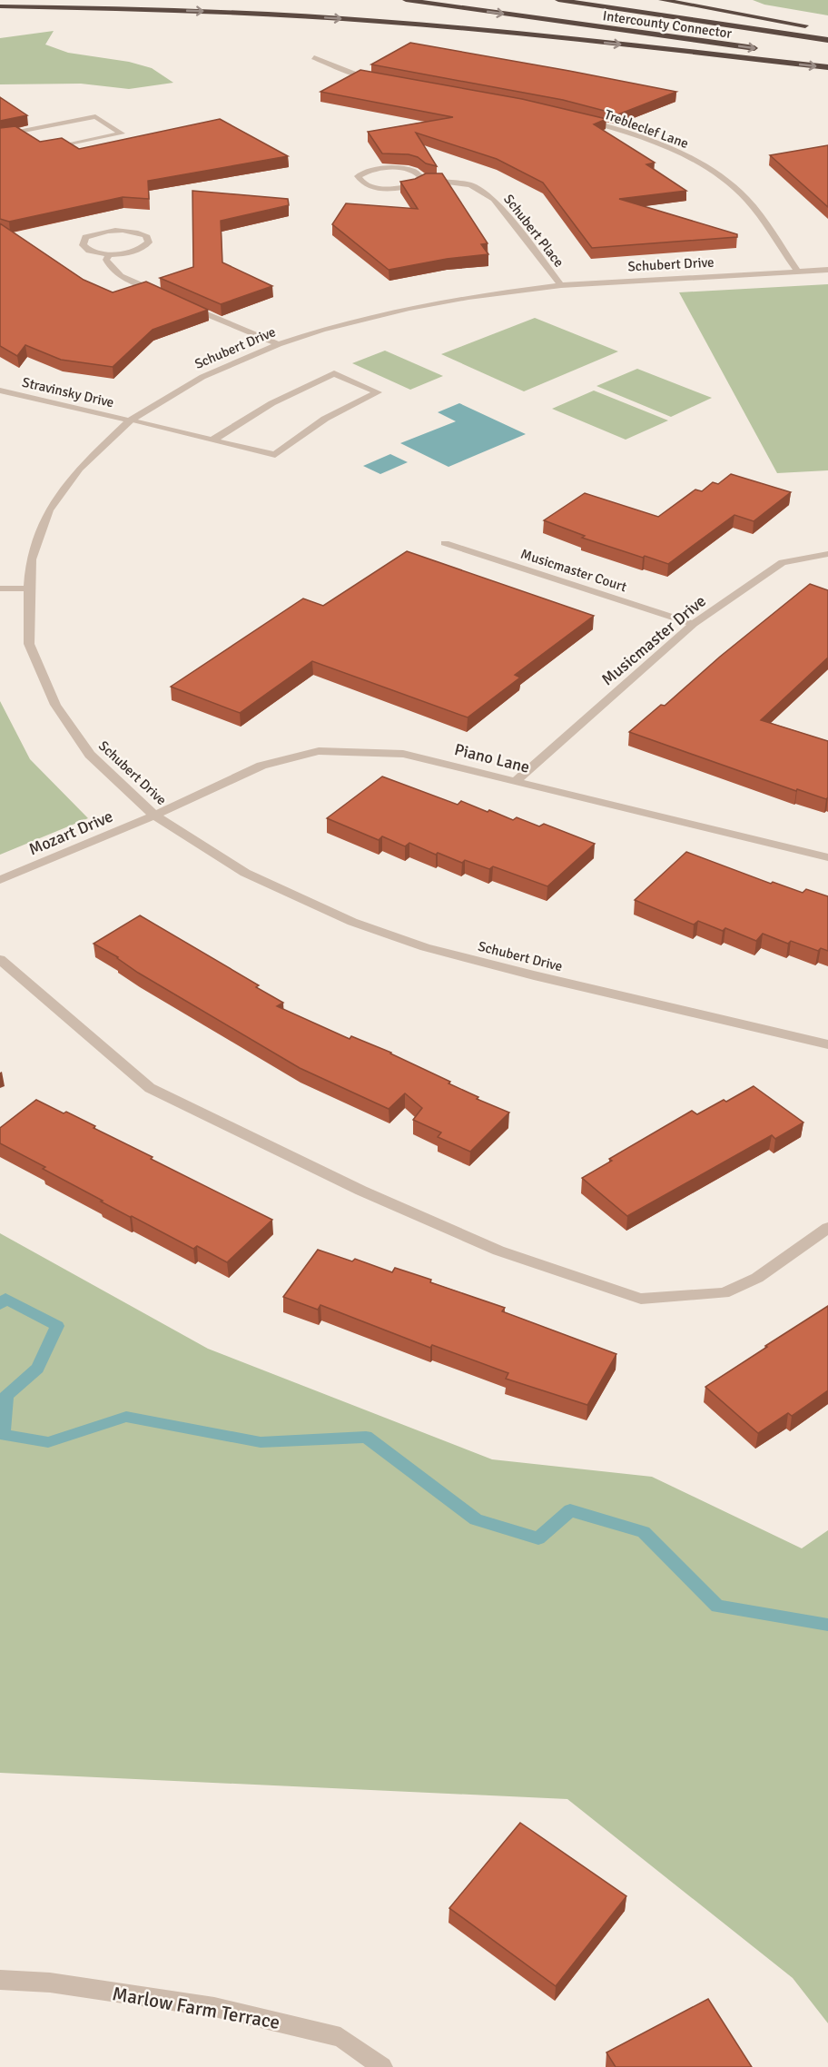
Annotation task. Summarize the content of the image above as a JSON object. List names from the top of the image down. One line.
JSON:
{"streets":{"highway":["Intercounty Connector"],"street":["Trebleclef Lane","Schubert Place","Schubert Drive","Stravinsky Drive","Musicmaster Court","Musicmaster Drive","Piano Lane","Mozart Drive","Marlow Farm Terrace"]},"crossings":[["Trebleclef Lane","Schubert Drive"],["Schubert Place","Schubert Drive"],["Schubert Drive","Stravinsky Drive"],["Schubert Drive","Piano Lane"],["Schubert Drive","Mozart Drive"],["Musicmaster Court","Musicmaster Drive"],["Musicmaster Drive","Piano Lane"],["Piano Lane","Mozart Drive"]]}
